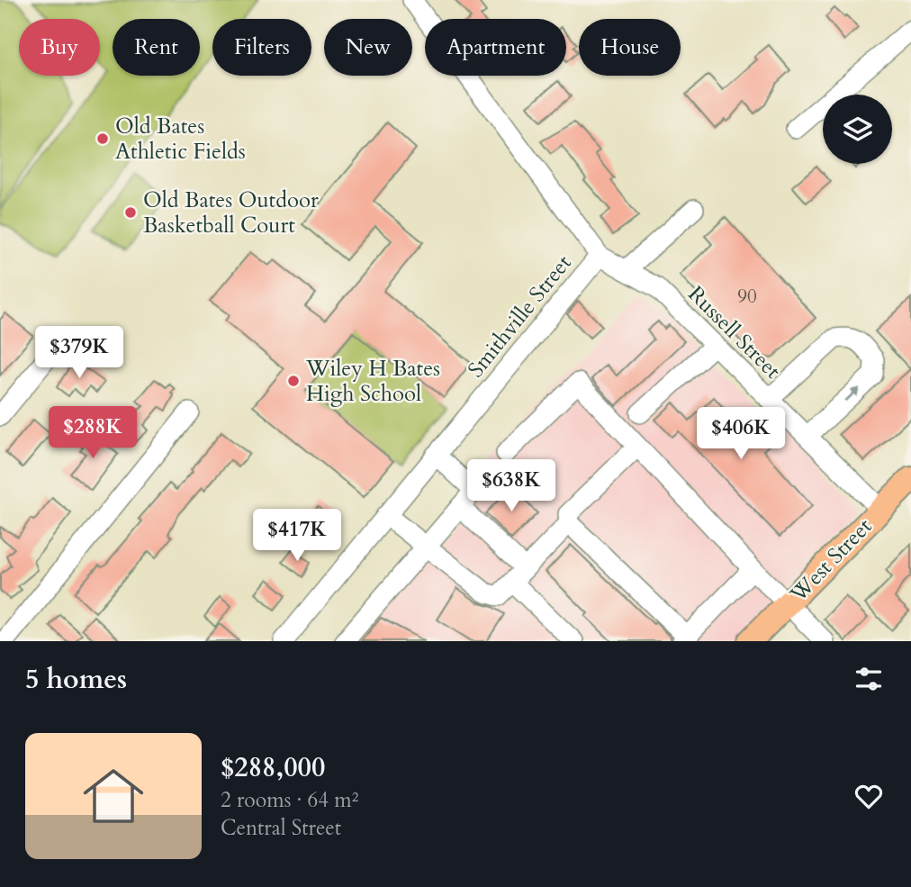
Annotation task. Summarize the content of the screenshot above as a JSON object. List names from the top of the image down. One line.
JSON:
{"streets":{"main road":["West Street"],"street":["Smithville Street","Russell Street"]},"crossings":[["Smithville Street","Russell Street"],["Russell Street","West Street"]],"places":["Old Bates Athletic Fields","Old Bates Outdoor Basketball Court","Wiley H Bates High School"],"house_numbers":["90"],"page":{"chip":["Buy","Rent","Filters","New","Apartment","House"],"price":["$379K","$288K","$406K","$638K","$417K"],"heading":"5 homes","list":[{"name":"$288,000","note":"2 rooms · 64 m² · Central Street"}]}}
